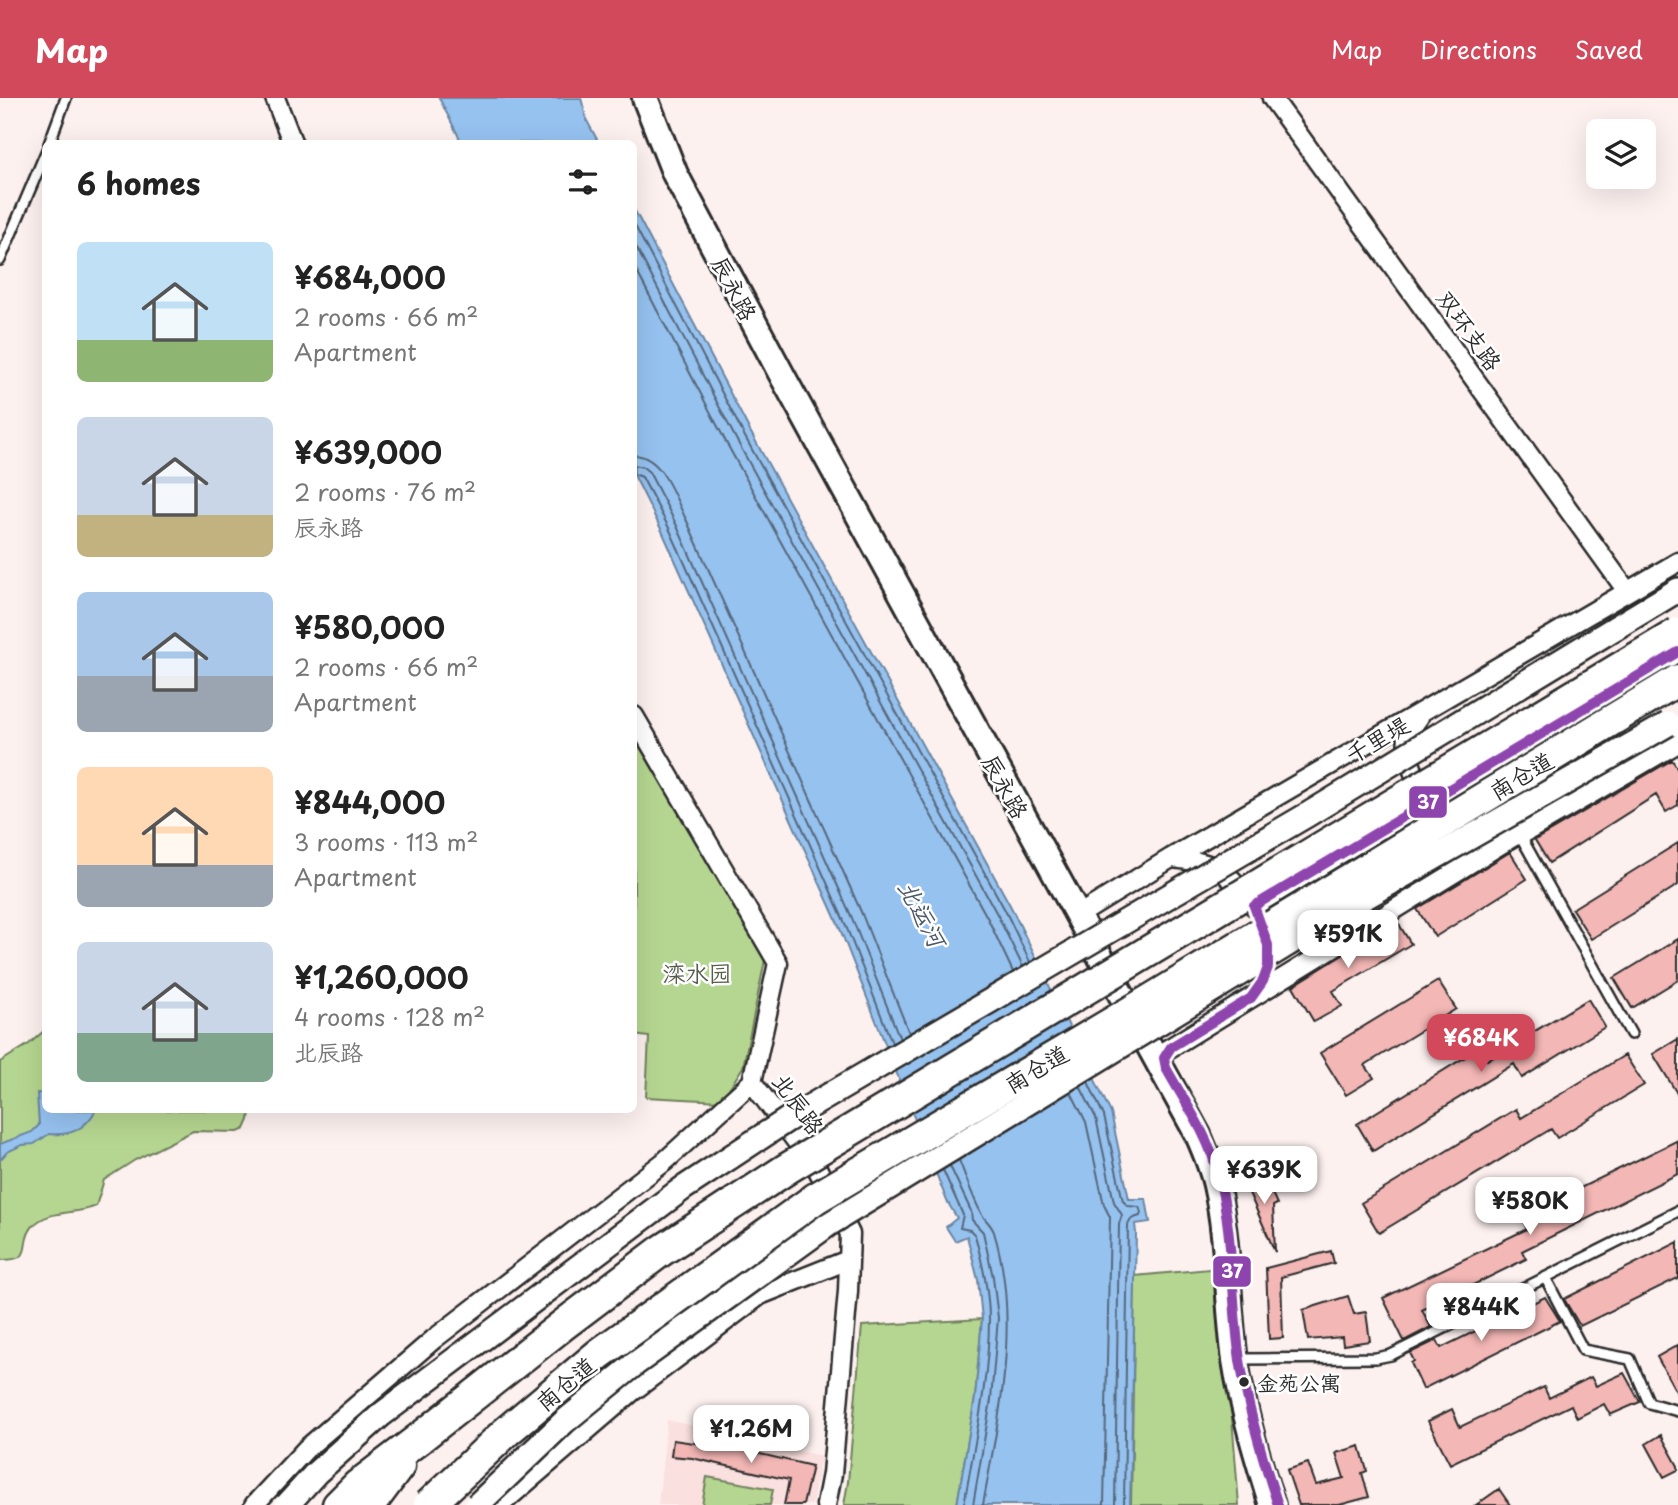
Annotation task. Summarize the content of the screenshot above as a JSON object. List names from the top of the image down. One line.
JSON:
{"streets":{"highway":["南仓道"],"main road":["辰永路"],"street":["双环支路","千里堤","北辰路"]},"crossings":[["辰永路","千里堤"],["双环支路","千里堤"]],"water":["北运河"],"parks":["滦水园"],"places":["金苑公寓"],"lines":["transit line 37"],"page":{"header":"Map","nav":["Map","Directions","Saved"],"heading":"6 homes","list":[{"name":"¥684,000","note":"2 rooms · 66 m² · Apartment"},{"name":"¥639,000","note":"2 rooms · 76 m² · 辰永路"},{"name":"¥580,000","note":"2 rooms · 66 m² · Apartment"},{"name":"¥844,000","note":"3 rooms · 113 m² · Apartment"},{"name":"¥1,260,000","note":"4 rooms · 128 m² · 北辰路"}],"price":["¥591K","¥684K","¥639K","¥580K","¥844K","¥1.26M"]}}
